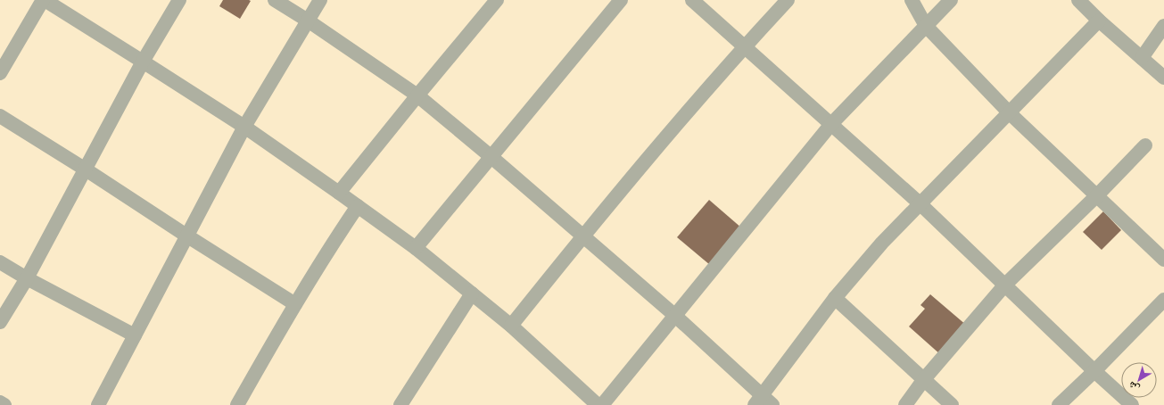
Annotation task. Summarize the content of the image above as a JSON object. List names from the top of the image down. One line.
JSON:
{"north":"bottom left"}
